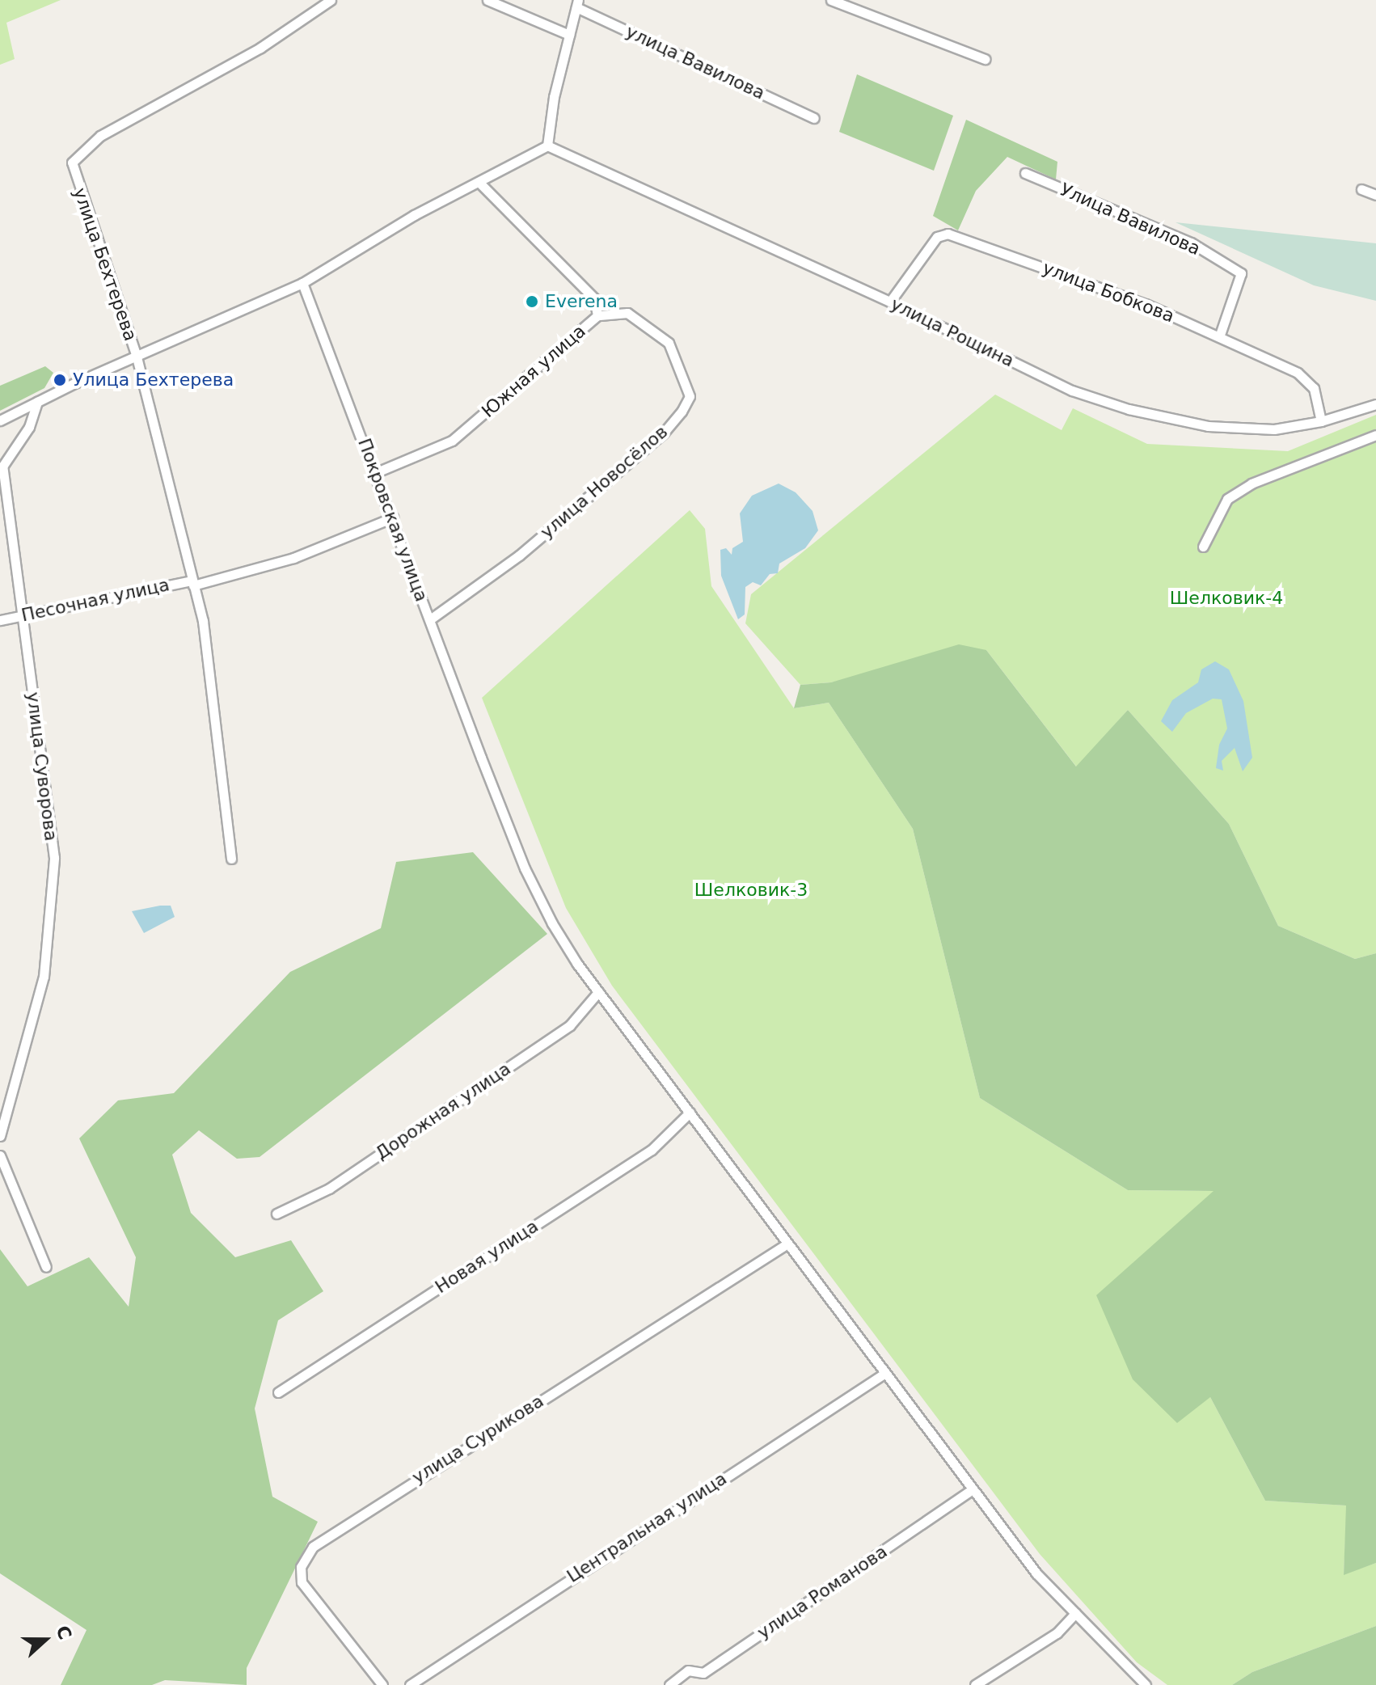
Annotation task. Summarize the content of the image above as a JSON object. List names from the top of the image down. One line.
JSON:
{"streets":{"street":["улица Вавилова","Улица Вавилова","улица Бехтерева","улица Бобкова","улица Рощина","Южная улица","улица Новосёлов","Покровская улица","Песочная улица","улица Суворова","Дорожная улица","Новая улица","улица Сурикова","Центральная улица","улица Романова"]},"crossings":[["Улица Вавилова","улица Бобкова"],["улица Бехтерева","Песочная улица"],["улица Бобкова","улица Рощина"],["Южная улица","улица Новосёлов"],["Южная улица","Покровская улица"],["улица Новосёлов","Покровская улица"],["Покровская улица","Песочная улица"],["Покровская улица","Дорожная улица"],["Покровская улица","Новая улица"],["Покровская улица","улица Сурикова"],["Покровская улица","Центральная улица"],["Покровская улица","улица Романова"],["Песочная улица","улица Суворова"]],"parks":["Шелковик-4","Шелковик-3"],"places":["Everena","Улица Бехтерева"],"north":"right"}
